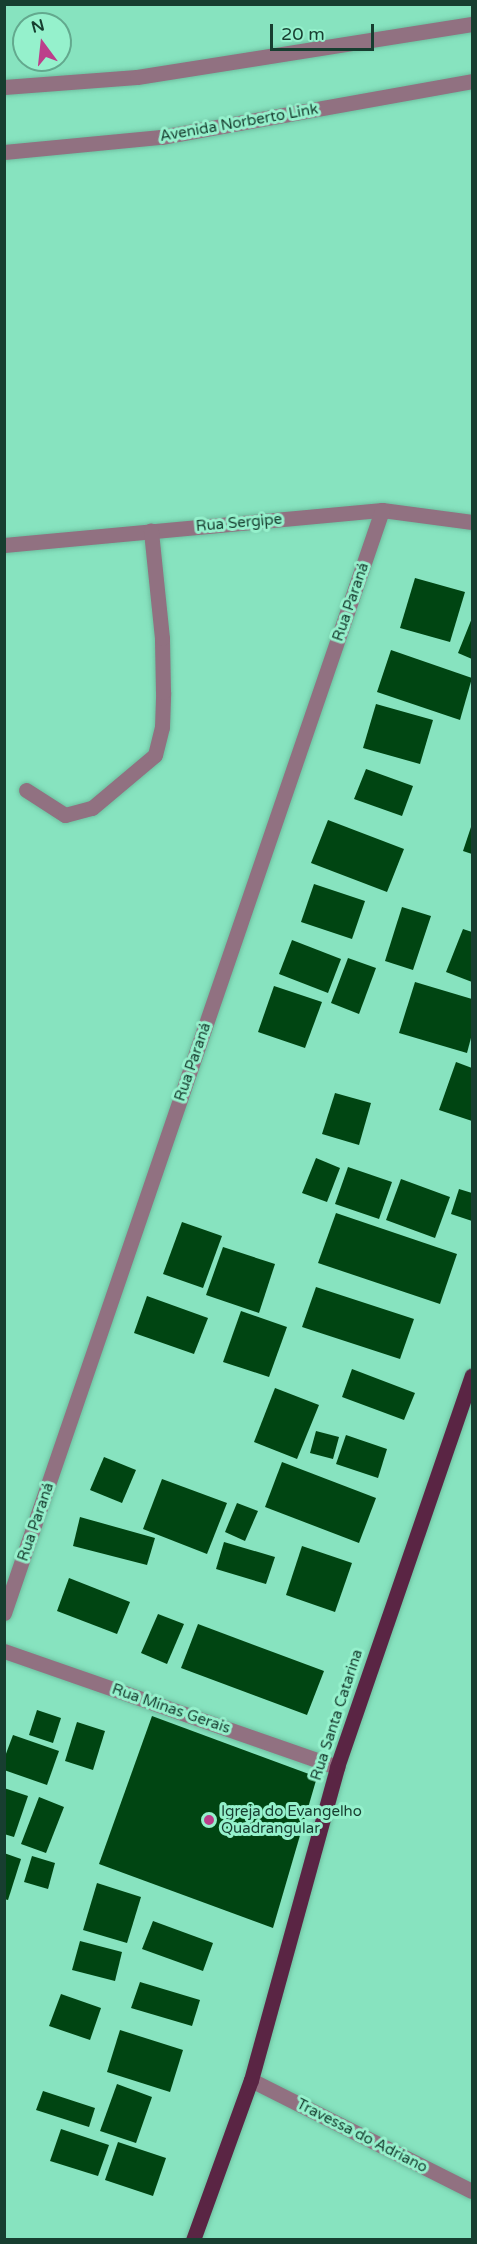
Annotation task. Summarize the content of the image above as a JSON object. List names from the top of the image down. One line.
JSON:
{"streets":{"main road":["Rua Santa Catarina"],"street":["Avenida Norberto Link","Rua Sergipe","Rua Paraná","Rua Minas Gerais","Travessa do Adriano"]},"crossings":[["Rua Sergipe","Rua Paraná"],["Rua Minas Gerais","Rua Santa Catarina"],["Rua Santa Catarina","Travessa do Adriano"]],"places":["Igreja do Evangelho Quadrangular"],"scale_bar":"20 m","north":"top"}
